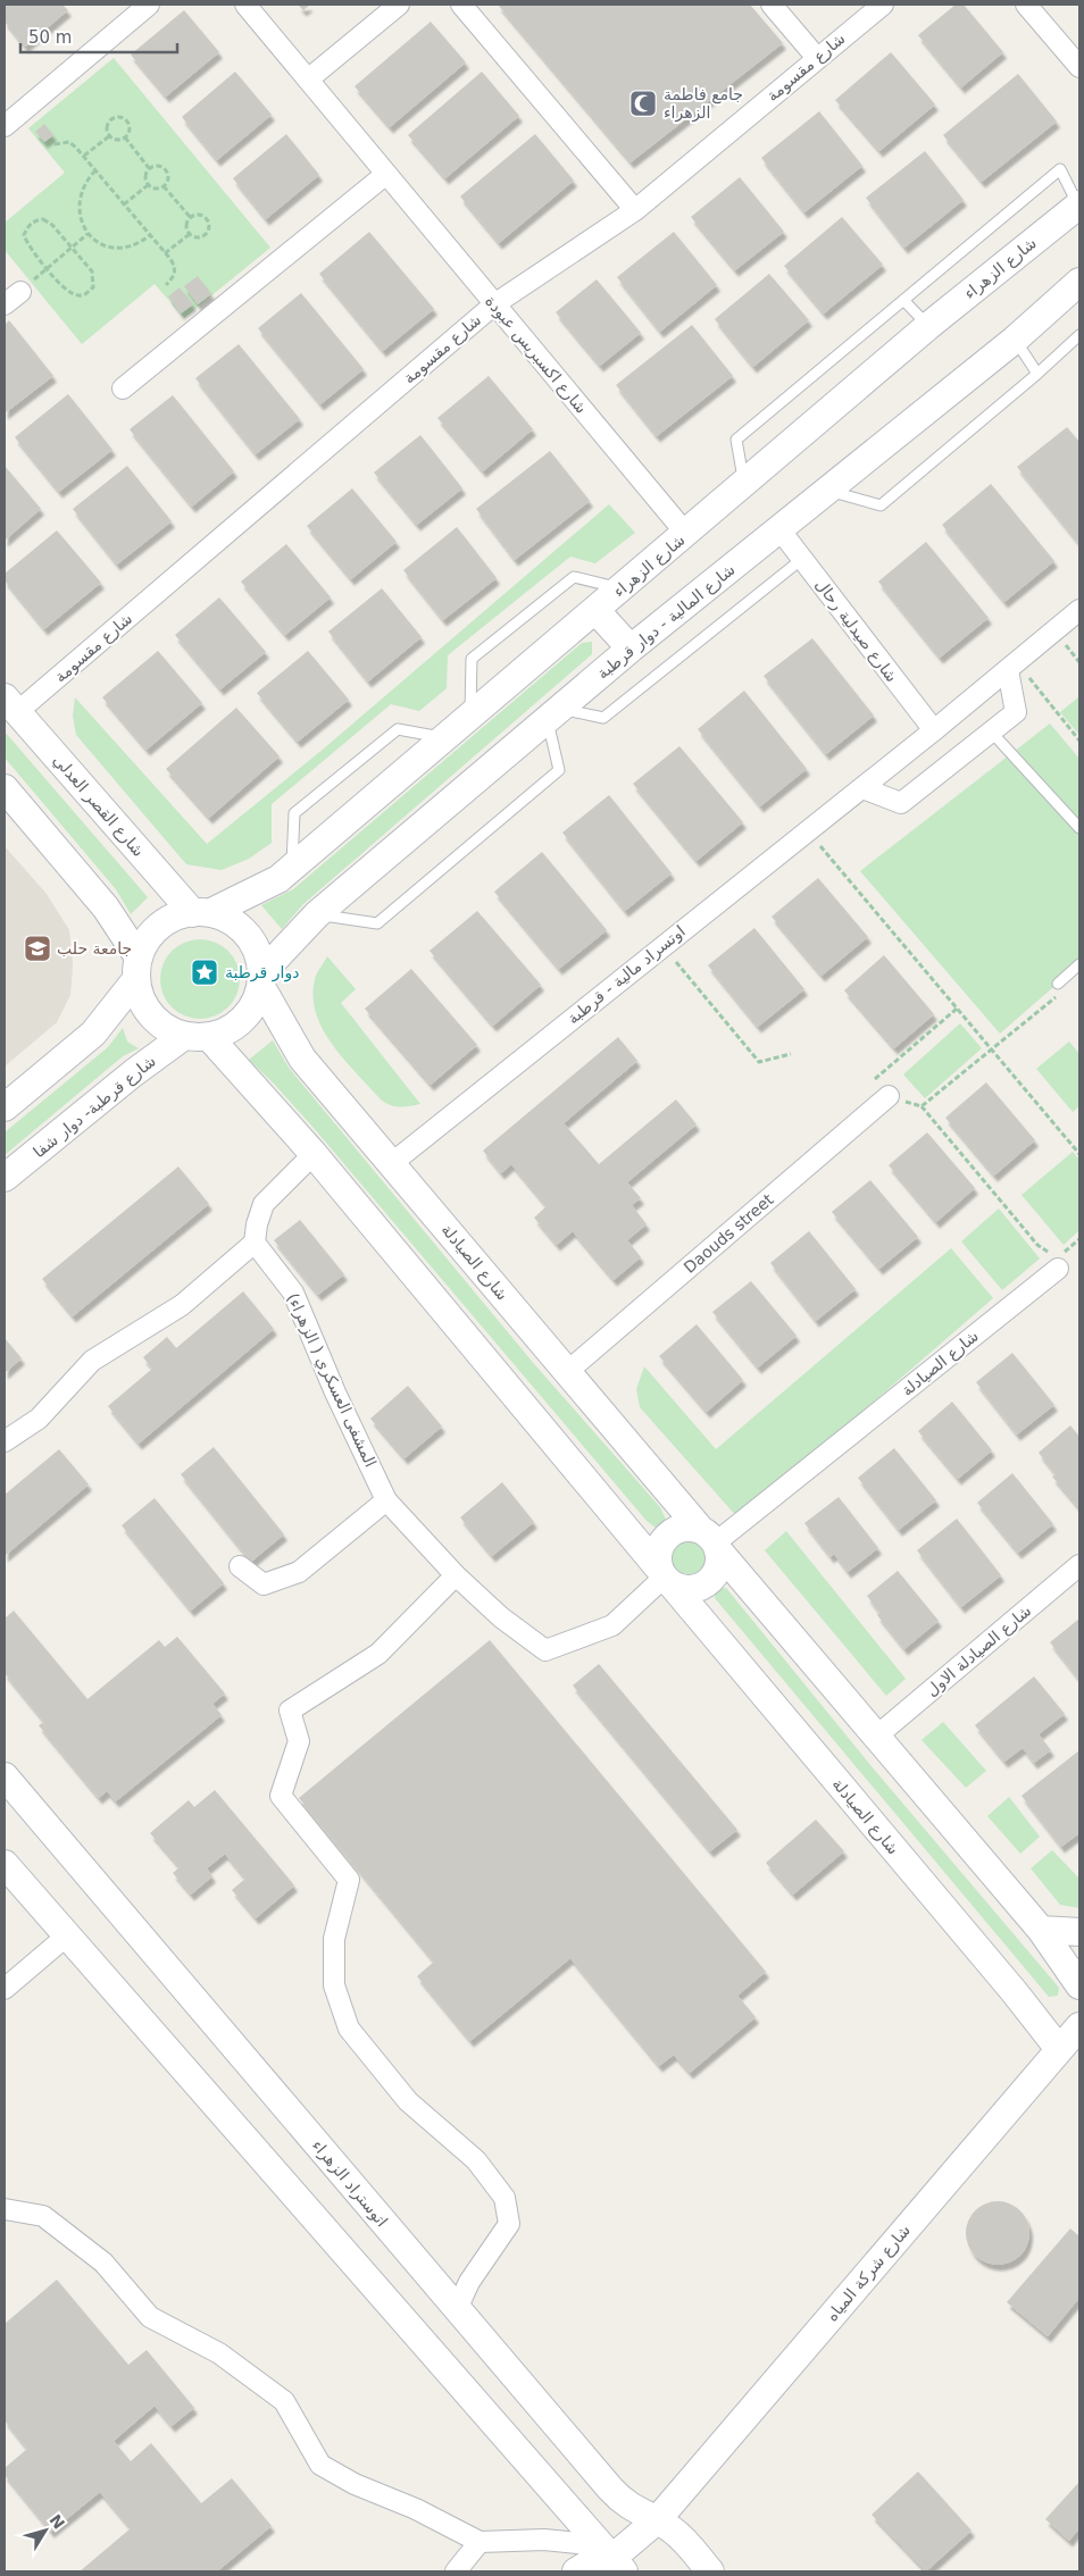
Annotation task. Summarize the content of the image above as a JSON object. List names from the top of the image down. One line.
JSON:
{"streets":{"street":["شارع مقسومة","شارع الزهراء","شارع اكسبريس عبودة","شارع المالية - دوار قرطبة","شارع صيدلية رحال","شارع القصر العدلي","اوتسراد مالية - قرطبة","شارع قرطبة- دوار شفا","Daouds street","شارع الصيادلة","المشفى العسكري ( الزهراء)","شارع الصيادلة الاول","اتوستراد الزهراء","شارع شركة المياه"]},"crossings":[["شارع مقسومة","شارع اكسبريس عبودة"],["شارع مقسومة","شارع القصر العدلي"],["شارع الزهراء","شارع اكسبريس عبودة"],["شارع الزهراء","شارع المالية - دوار قرطبة"],["شارع الزهراء","شارع القصر العدلي"],["شارع الزهراء","شارع قرطبة- دوار شفا"],["شارع الزهراء","شارع الصيادلة"],["شارع المالية - دوار قرطبة","شارع صيدلية رحال"],["شارع المالية - دوار قرطبة","شارع القصر العدلي"],["شارع المالية - دوار قرطبة","شارع قرطبة- دوار شفا"],["شارع المالية - دوار قرطبة","شارع الصيادلة"],["شارع صيدلية رحال","اوتسراد مالية - قرطبة"],["شارع القصر العدلي","شارع قرطبة- دوار شفا"],["شارع القصر العدلي","شارع الصيادلة"],["اوتسراد مالية - قرطبة","شارع الصيادلة"],["شارع قرطبة- دوار شفا","شارع الصيادلة"],["Daouds street","شارع الصيادلة"],["شارع الصيادلة","المشفى العسكري ( الزهراء)"],["شارع الصيادلة","شارع الصيادلة الاول"],["شارع الصيادلة","شارع شركة المياه"],["اتوستراد الزهراء","شارع شركة المياه"]],"places":{"mosque":["جامع فاطمة الزهراء"],"school or university":["جامعة حلب"],"place":["دوار قرطبة"]},"scale_bar":"50 m","north":"top right"}
